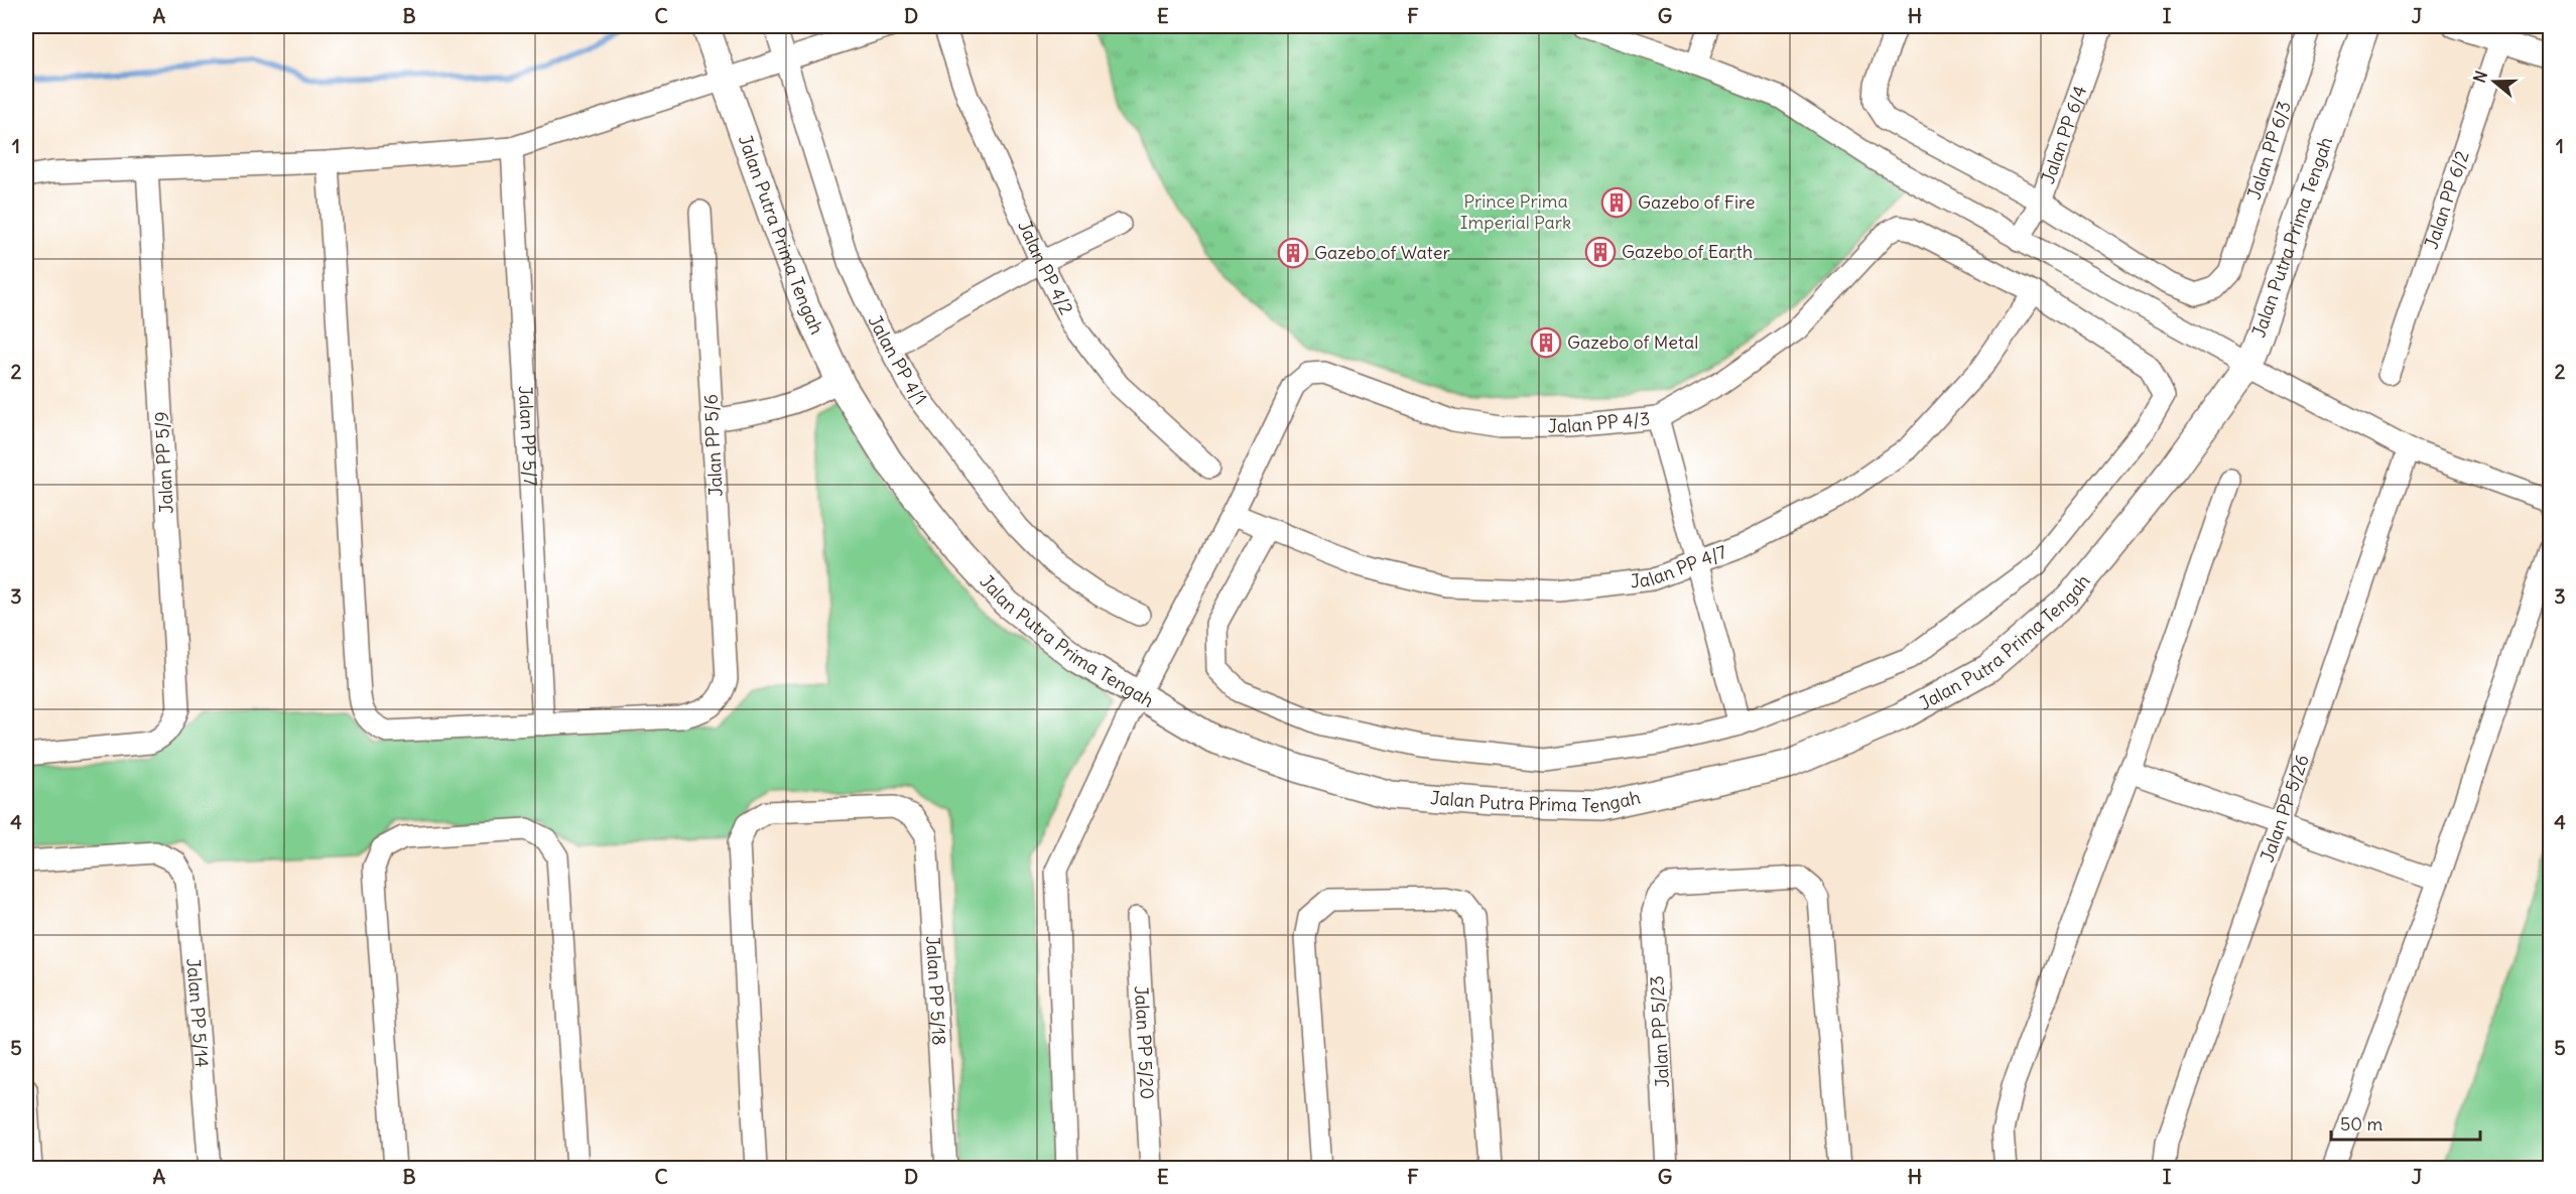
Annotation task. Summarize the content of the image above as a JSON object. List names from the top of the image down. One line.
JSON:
{"streets":{"street":["Jalan PP 6/4","Jalan PP 6/3","Jalan PP 6/2","Jalan Putra Prima Tengah","Jalan PP 4/2","Jalan PP 4/1","Jalan PP 4/3","Jalan PP 5/7","Jalan PP 5/6","Jalan PP 5/9","Jalan PP 4/7","Jalan PP 5/26","Jalan PP 5/18","Jalan PP 5/14","Jalan PP 5/23","Jalan PP 5/20"]},"crossings":[["Jalan PP 6/4","Jalan PP 6/3"],["Jalan PP 4/3","Jalan PP 4/7"],["Jalan PP 5/7","Jalan PP 5/6"]],"parks":["Prince Prima Imperial Park"],"places":{"building":["Gazebo of Fire","Gazebo of Earth","Gazebo of Water","Gazebo of Metal"]},"scale_bar":"50 m","north":"left","grid":{"columns":["A","B","C","D","E","F","G","H","I","J"],"rows":["1","2","3","4","5"]}}
